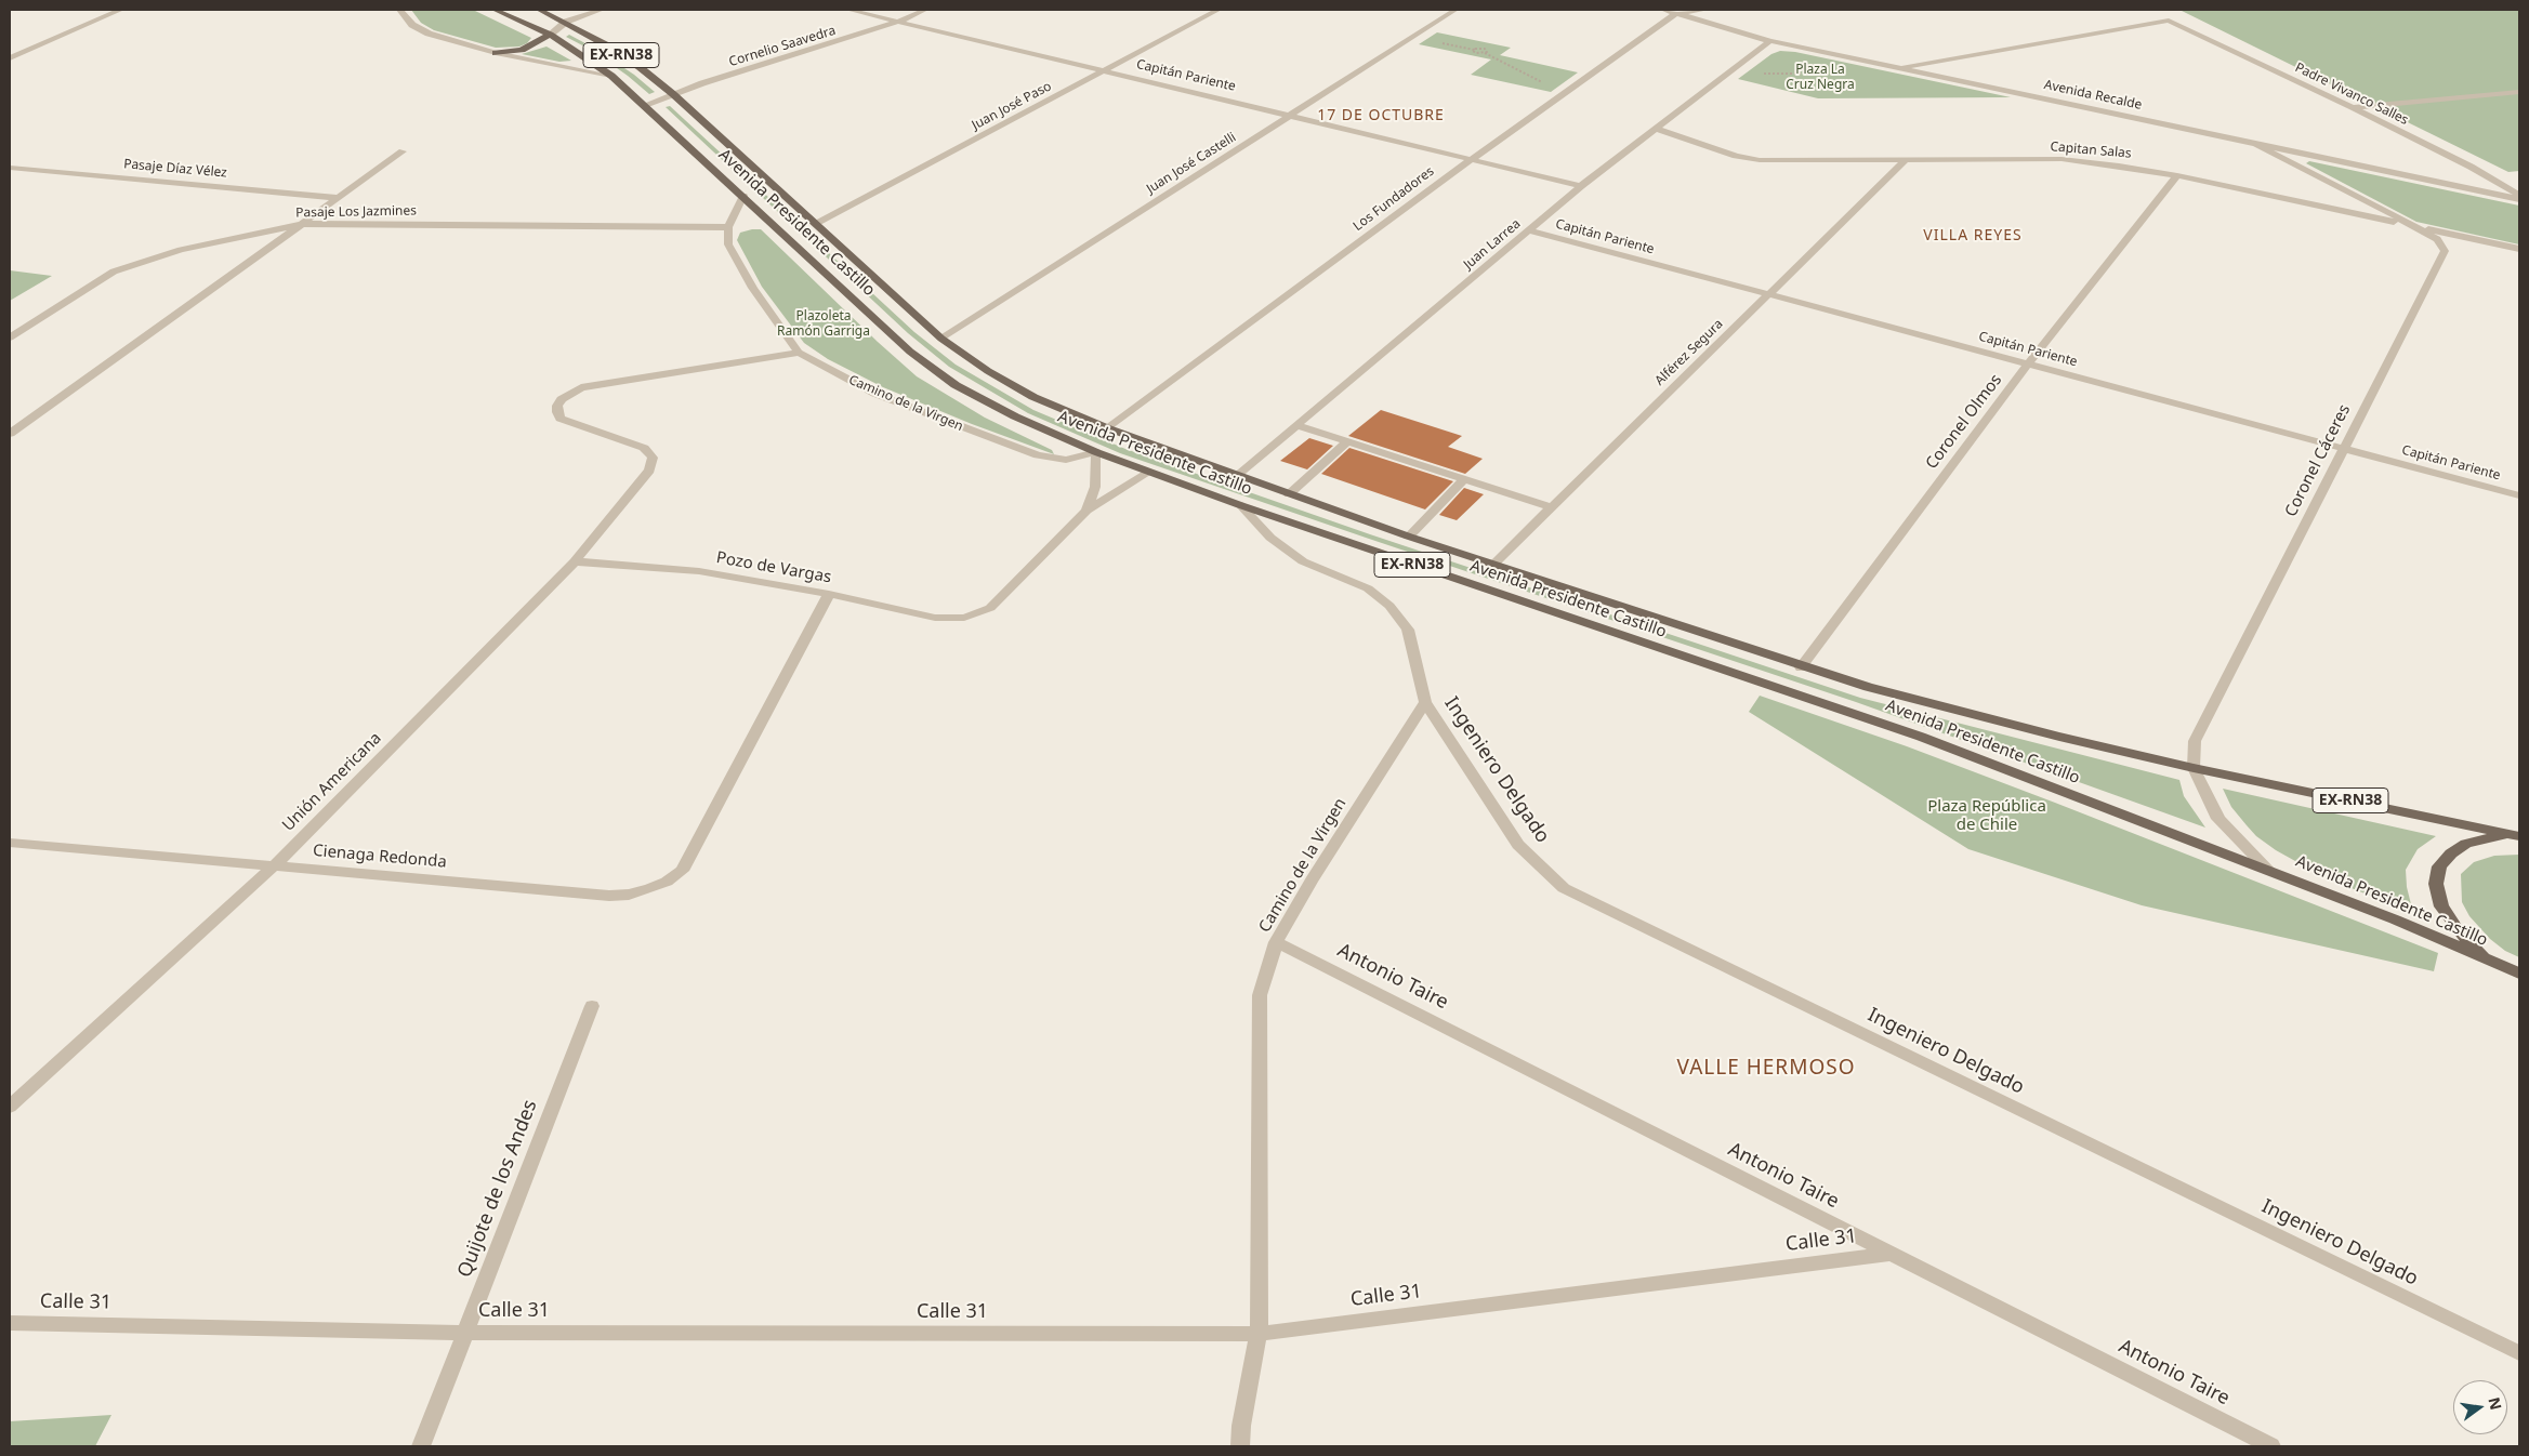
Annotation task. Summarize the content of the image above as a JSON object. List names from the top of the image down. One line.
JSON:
{"streets":{"main road":["EX-RN38","Avenida Presidente Castillo"],"street":["Cornelio Saavedra","Capitán Pariente","Padre Vivanco Salles","Avenida Recalde","Juan José Paso","Capitan Salas","Juan José Castelli","Pasaje Díaz Vélez","Los Fundadores","Pasaje Los Jazmines","Juan Larrea","Alférez Segura","Camino de la Virgen","Coronel Olmos","Coronel Cáceres","Pozo de Vargas","Ingeniero Delgado","Unión Americana","Cienaga Redonda","Antonio Taire","Quijote de los Andes","Calle 31"]},"crossings":[["Cornelio Saavedra","Capitán Pariente"],["Cornelio Saavedra","Avenida Presidente Castillo"],["EX-RN38","Avenida Presidente Castillo"],["Capitán Pariente","Juan José Paso"],["Capitán Pariente","Juan José Castelli"],["Capitán Pariente","Los Fundadores"],["Capitán Pariente","Juan Larrea"],["Capitán Pariente","Alférez Segura"],["Capitán Pariente","Coronel Olmos"],["Capitán Pariente","Coronel Cáceres"],["Padre Vivanco Salles","Avenida Recalde"],["Avenida Recalde","Los Fundadores"],["Avenida Recalde","Juan Larrea"],["Avenida Recalde","Coronel Cáceres"],["Juan José Paso","Avenida Presidente Castillo"],["Capitan Salas","Juan Larrea"],["Capitan Salas","Alférez Segura"],["Capitan Salas","Coronel Olmos"],["Capitan Salas","Coronel Cáceres"],["Juan José Castelli","Avenida Presidente Castillo"],["Los Fundadores","Avenida Presidente Castillo"],["Pasaje Los Jazmines","Camino de la Virgen"],["Avenida Presidente Castillo","Juan Larrea"],["Avenida Presidente Castillo","Alférez Segura"],["Avenida Presidente Castillo","Camino de la Virgen"],["Avenida Presidente Castillo","Coronel Olmos"],["Avenida Presidente Castillo","Coronel Cáceres"],["Camino de la Virgen","Ingeniero Delgado"],["Camino de la Virgen","Unión Americana"],["Camino de la Virgen","Antonio Taire"],["Camino de la Virgen","Calle 31"],["Pozo de Vargas","Unión Americana"],["Pozo de Vargas","Cienaga Redonda"],["Unión Americana","Cienaga Redonda"],["Antonio Taire","Calle 31"],["Quijote de los Andes","Calle 31"]],"districts":["17 DE OCTUBRE","VILLA REYES","VALLE HERMOSO"],"parks":["Plaza La Cruz Negra","Plazoleta Ramón Garriga","Plaza República de Chile"],"north":"right"}
